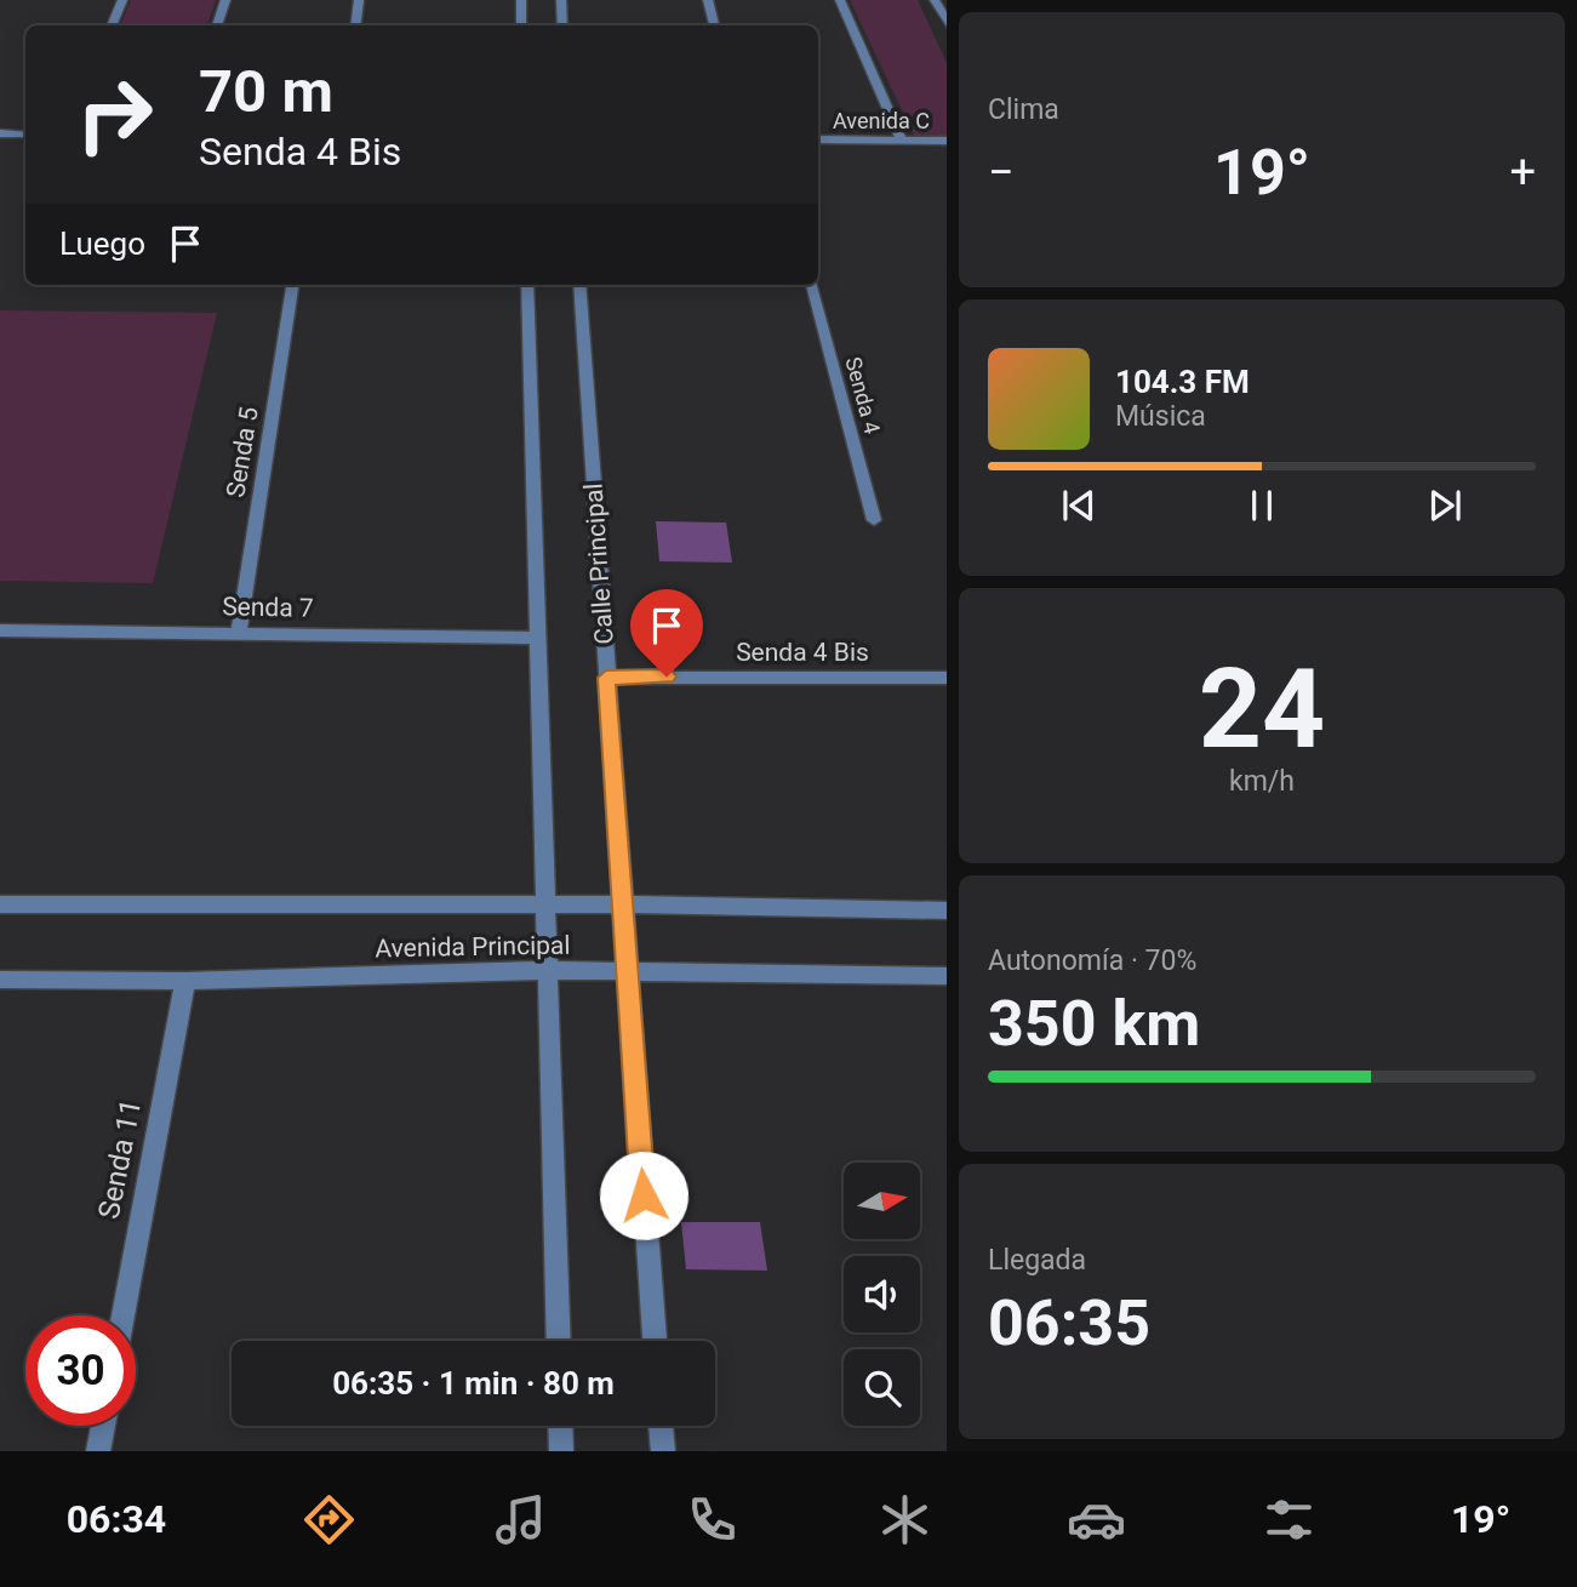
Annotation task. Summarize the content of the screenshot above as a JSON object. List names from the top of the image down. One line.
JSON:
{"streets":{"street":["Avenida C","Senda 4","Senda 5","Calle Principal","Senda 7","Senda 4 Bis","Avenida Principal","Senda 11"]},"crossings":[["Senda 5","Senda 7"],["Calle Principal","Senda 4 Bis"],["Calle Principal","Avenida Principal"],["Avenida Principal","Senda 11"]],"north":"right","page":{"tile":["Clima",["24","km/h"],["Autonomía · 70%","350 km"],["Llegada","06:35"]],"turn":["70 m","Senda 4 Bis"],"heat":["−","19°","+"],"then":"Luego","song":["104.3 FM","Música"],"limit":"30","trip":"06:35 · 1 min · 80 m","tabs":["06:34","19°"]}}
